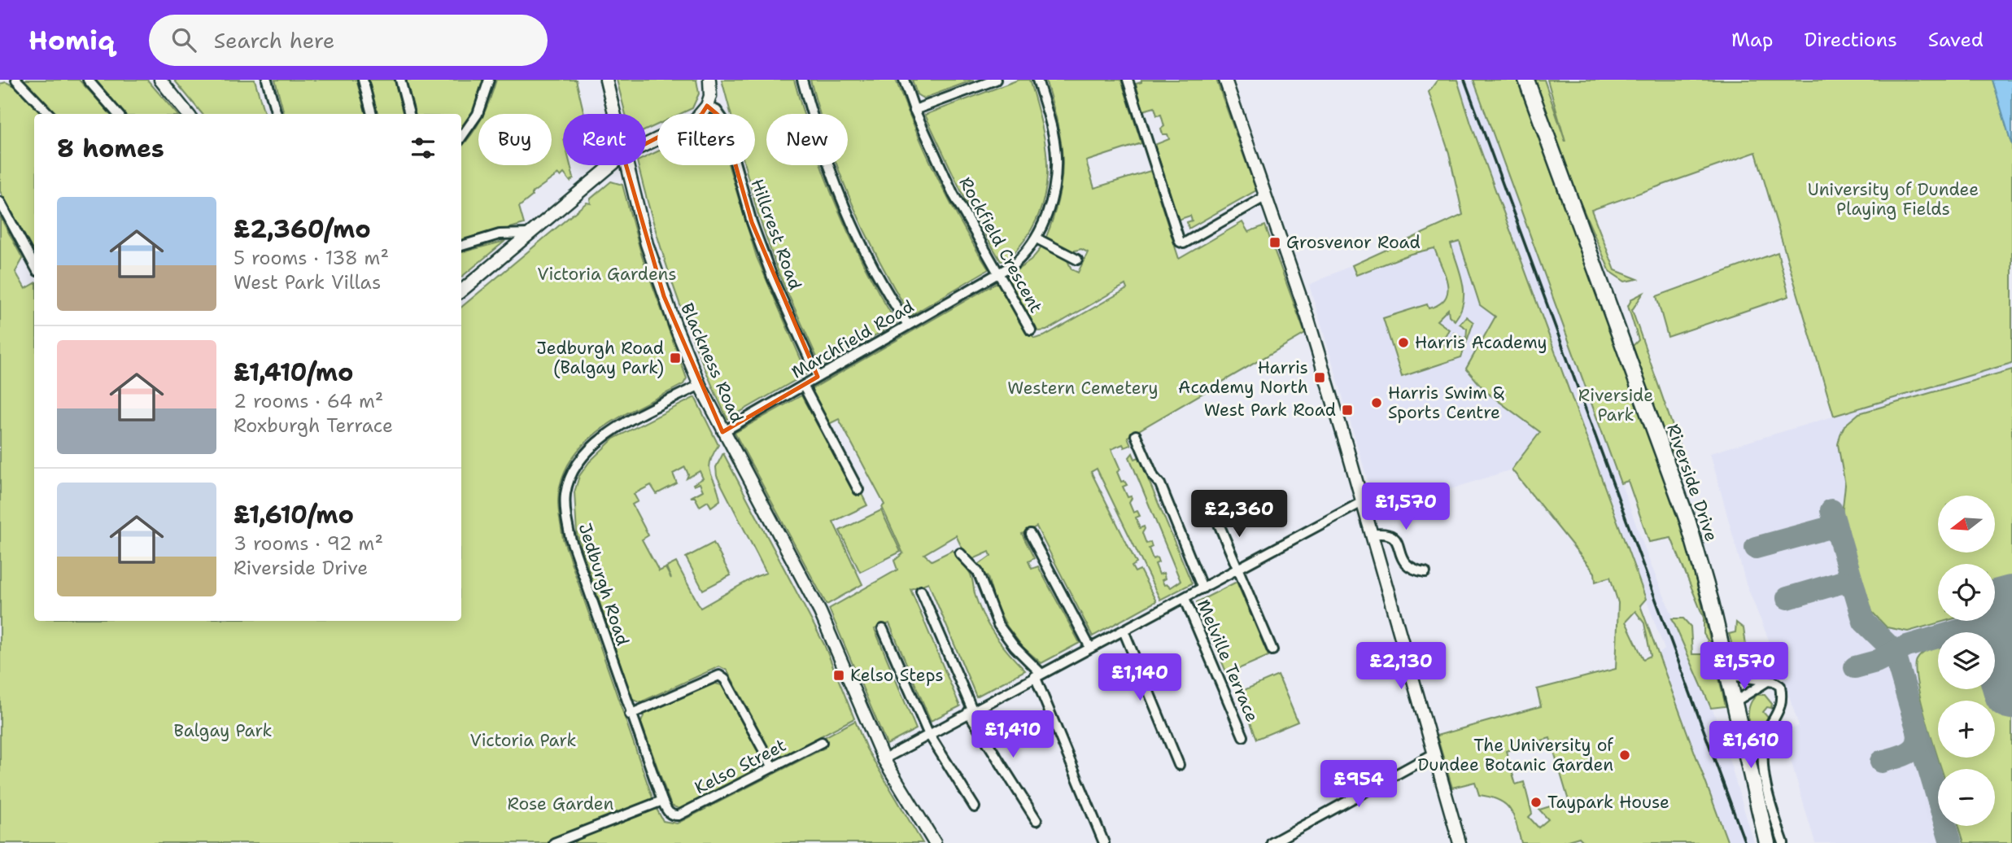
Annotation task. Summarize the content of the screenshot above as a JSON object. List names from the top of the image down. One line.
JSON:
{"streets":{"main road":["Riverside Drive"],"street":["Hillcrest Road","Rockfield Crescent","Marchfield Road","Blackness Road","Jedburgh Road","Melville Terrace","Kelso Street"]},"crossings":[["Hillcrest Road","Marchfield Road"],["Rockfield Crescent","Marchfield Road"],["Marchfield Road","Blackness Road"],["Blackness Road","Jedburgh Road"],["Jedburgh Road","Kelso Street"]],"parks":["University of Dundee Playing Fields","Victoria Gardens","Western Cemetery","Riverside Park","Balgay Park","Victoria Park","Rose Garden"],"places":{"transit":["Grosvenor Road","Jedburgh Road (Balgay Park)","Harris Academy North","West Park Road","Kelso Steps"],"other":["Harris Academy","Harris Swim & Sports Centre","The University of Dundee Botanic Garden","Taypark House"]},"north":"left","page":{"header":"Homiq","search":"Search here","nav":["Map","Directions","Saved"],"chip":["Buy","Rent","Filters","New"],"heading":"8 homes","list":[{"name":"£2,360/mo","note":"5 rooms · 138 m² · West Park Villas"},{"name":"£1,410/mo","note":"2 rooms · 64 m² · Roxburgh Terrace"},{"name":"£1,610/mo","note":"3 rooms · 92 m² · Riverside Drive"}],"price":["£1,570","£2,360","£2,130","£1,570","£1,140","£1,410","£1,610","£954"],"map_buttons":["+","−"]}}
